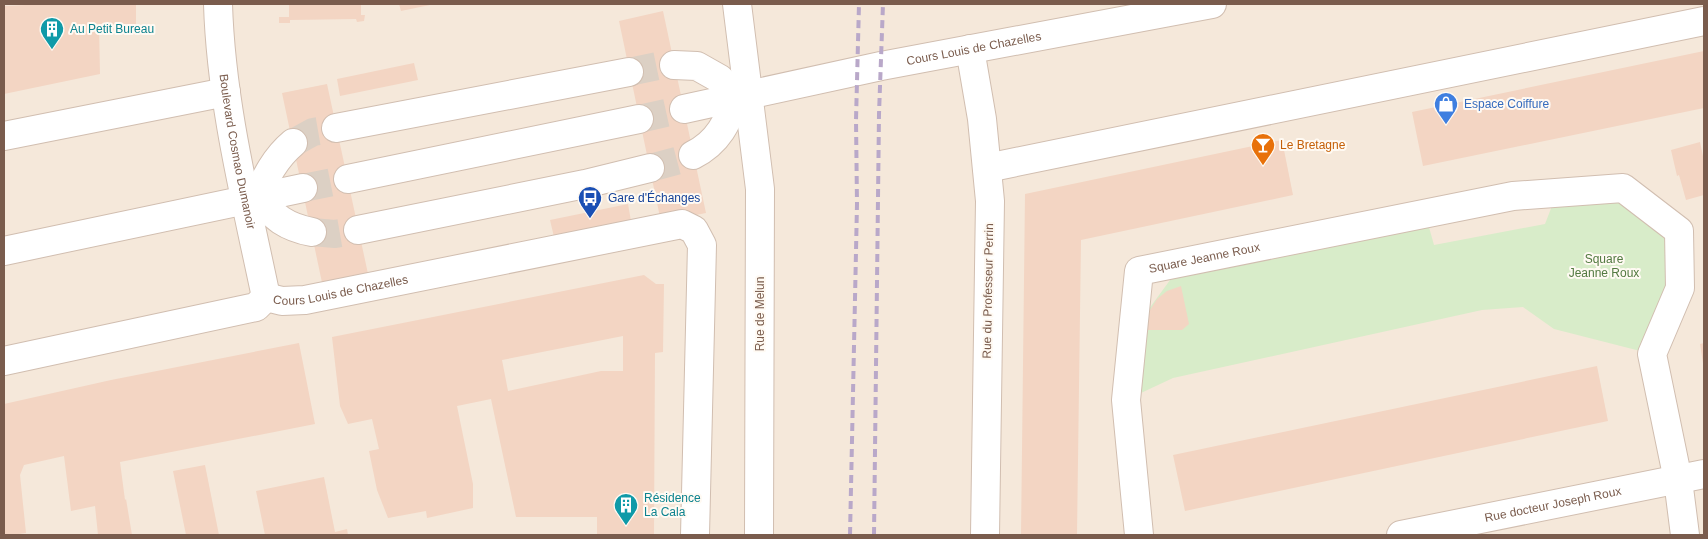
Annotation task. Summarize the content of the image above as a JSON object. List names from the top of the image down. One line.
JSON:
{"streets":{"street":["Cours Louis de Chazelles","Boulevard Cosmao Dumanoir","Square Jeanne Roux","Rue du Professeur Perrin","Rue de Melun","Rue docteur Joseph Roux"]},"crossings":[["Cours Louis de Chazelles","Boulevard Cosmao Dumanoir"],["Cours Louis de Chazelles","Rue du Professeur Perrin"],["Cours Louis de Chazelles","Rue de Melun"],["Square Jeanne Roux","Rue docteur Joseph Roux"]],"parks":["Square Jeanne Roux"],"places":{"building":["Au Petit Bureau","Résidence La Cala"],"shop":["Espace Coiffure"],"bar":["Le Bretagne"],"bus stop":["Gare d'Échanges"]}}
